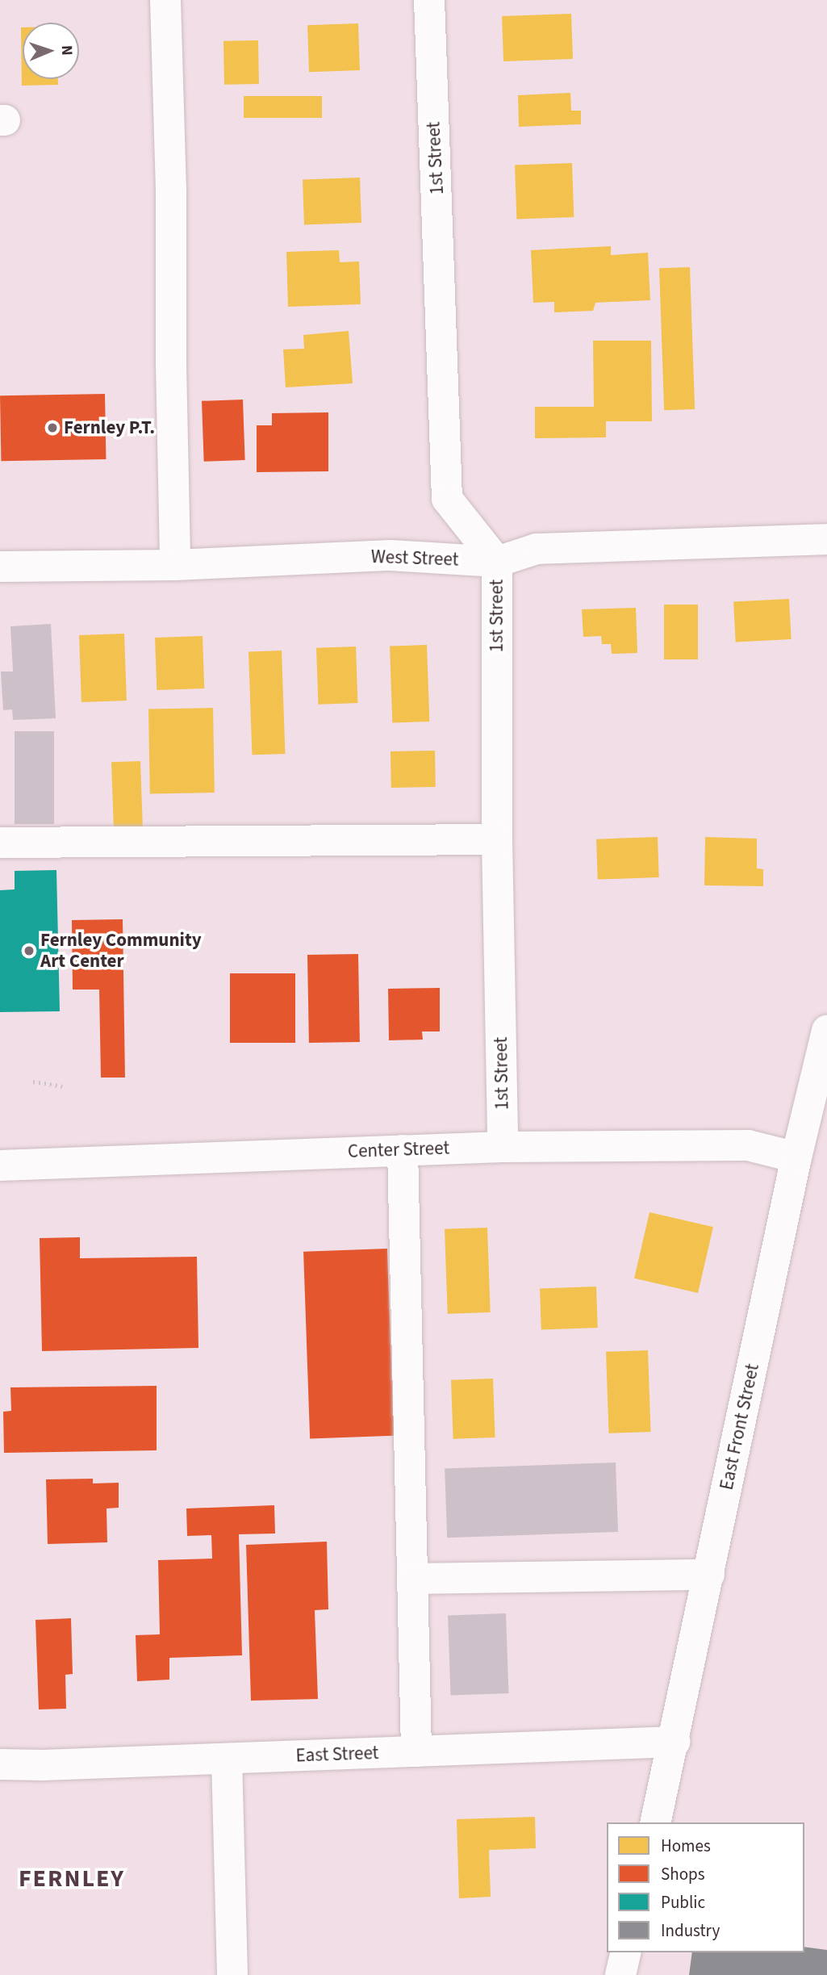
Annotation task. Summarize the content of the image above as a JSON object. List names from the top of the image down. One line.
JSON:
{"streets":{"street":["1st Street","West Street","Center Street","East Front Street","East Street"]},"crossings":[["1st Street","West Street"],["1st Street","Center Street"],["Center Street","East Front Street"],["East Front Street","East Street"]],"districts":["FERNLEY"],"places":["Fernley P.T.","Fernley Community Art Center"],"legend":["Homes","Shops","Public","Industry"],"north":"right"}
